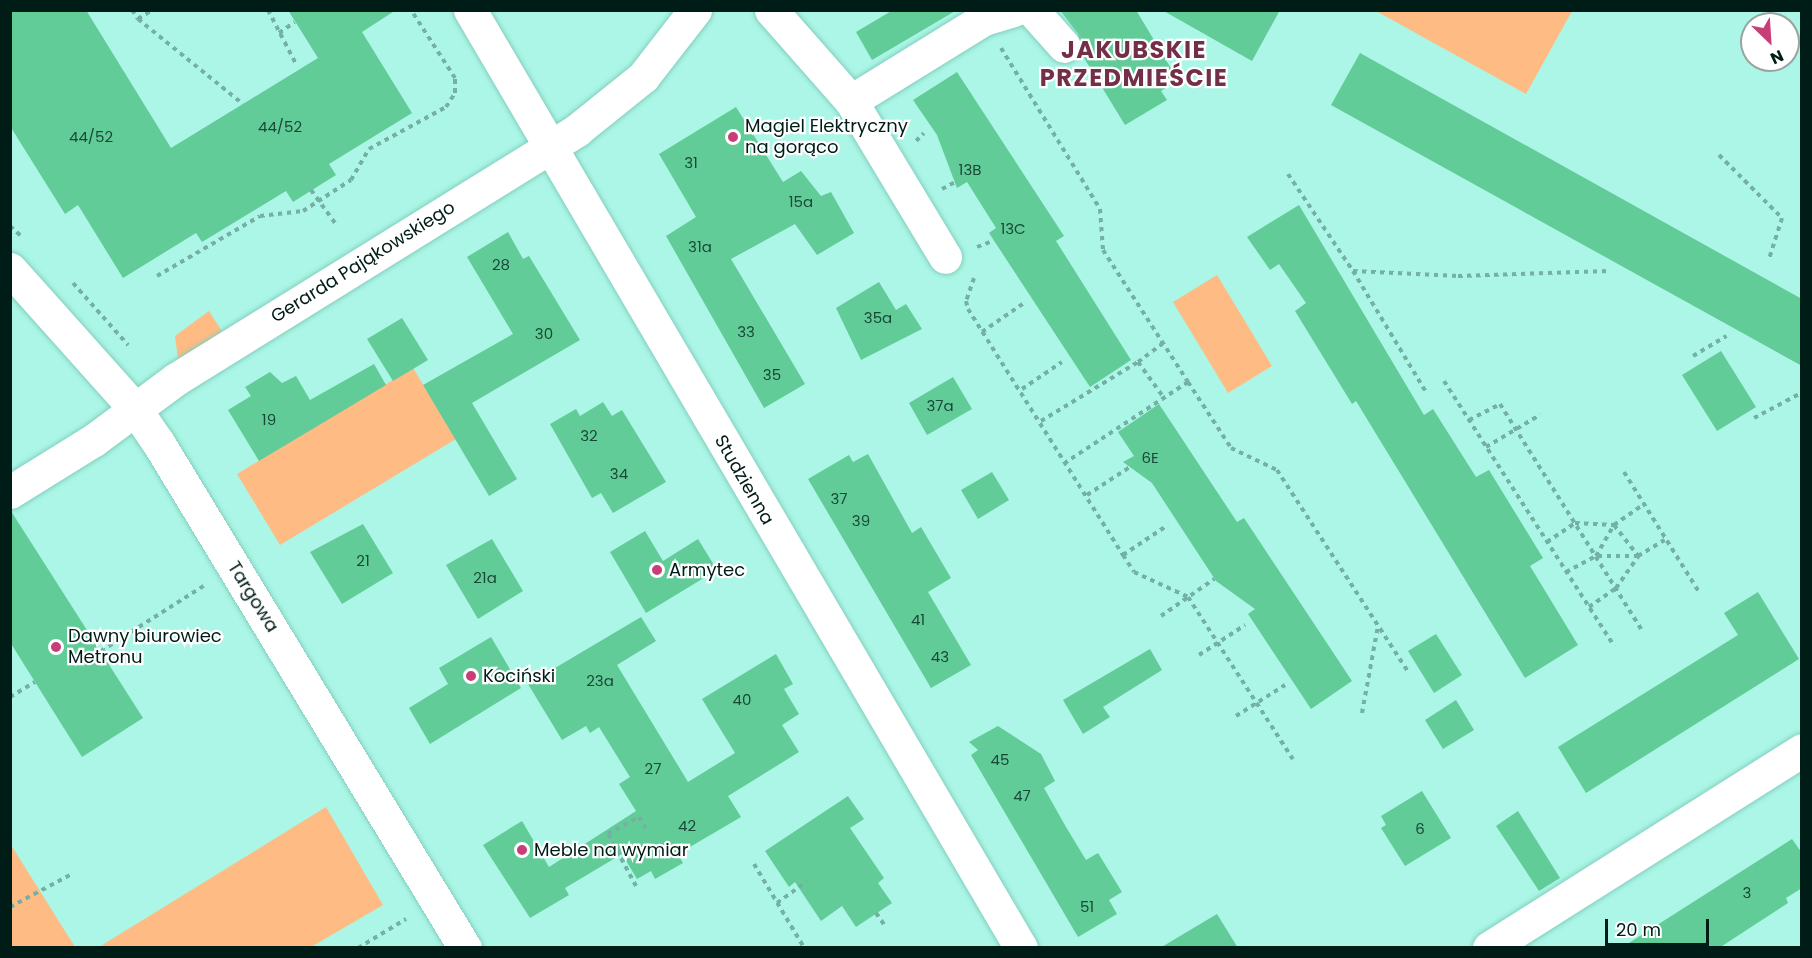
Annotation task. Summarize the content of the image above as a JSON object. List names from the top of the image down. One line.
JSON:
{"streets":{"street":["Gerarda Pająkowskiego","Studzienna","Targowa"]},"crossings":[["Gerarda Pająkowskiego","Studzienna"],["Gerarda Pająkowskiego","Targowa"]],"districts":["JAKUBSKIE PRZEDMIEŚCIE"],"places":["Magiel Elektryczny na gorąco","Armytec","Dawny biurowiec Metronu","Kociński","Meble na wymiar"],"house_numbers":["44/52","44/52","31","13B","15a","13C","31a","28","35a","33","30","35","37a","19","32","6E","34","37","39","21","21a","41","43","23a","40","45","27","47","42","6","3","51"],"scale_bar":"20 m","north":"bottom right"}
